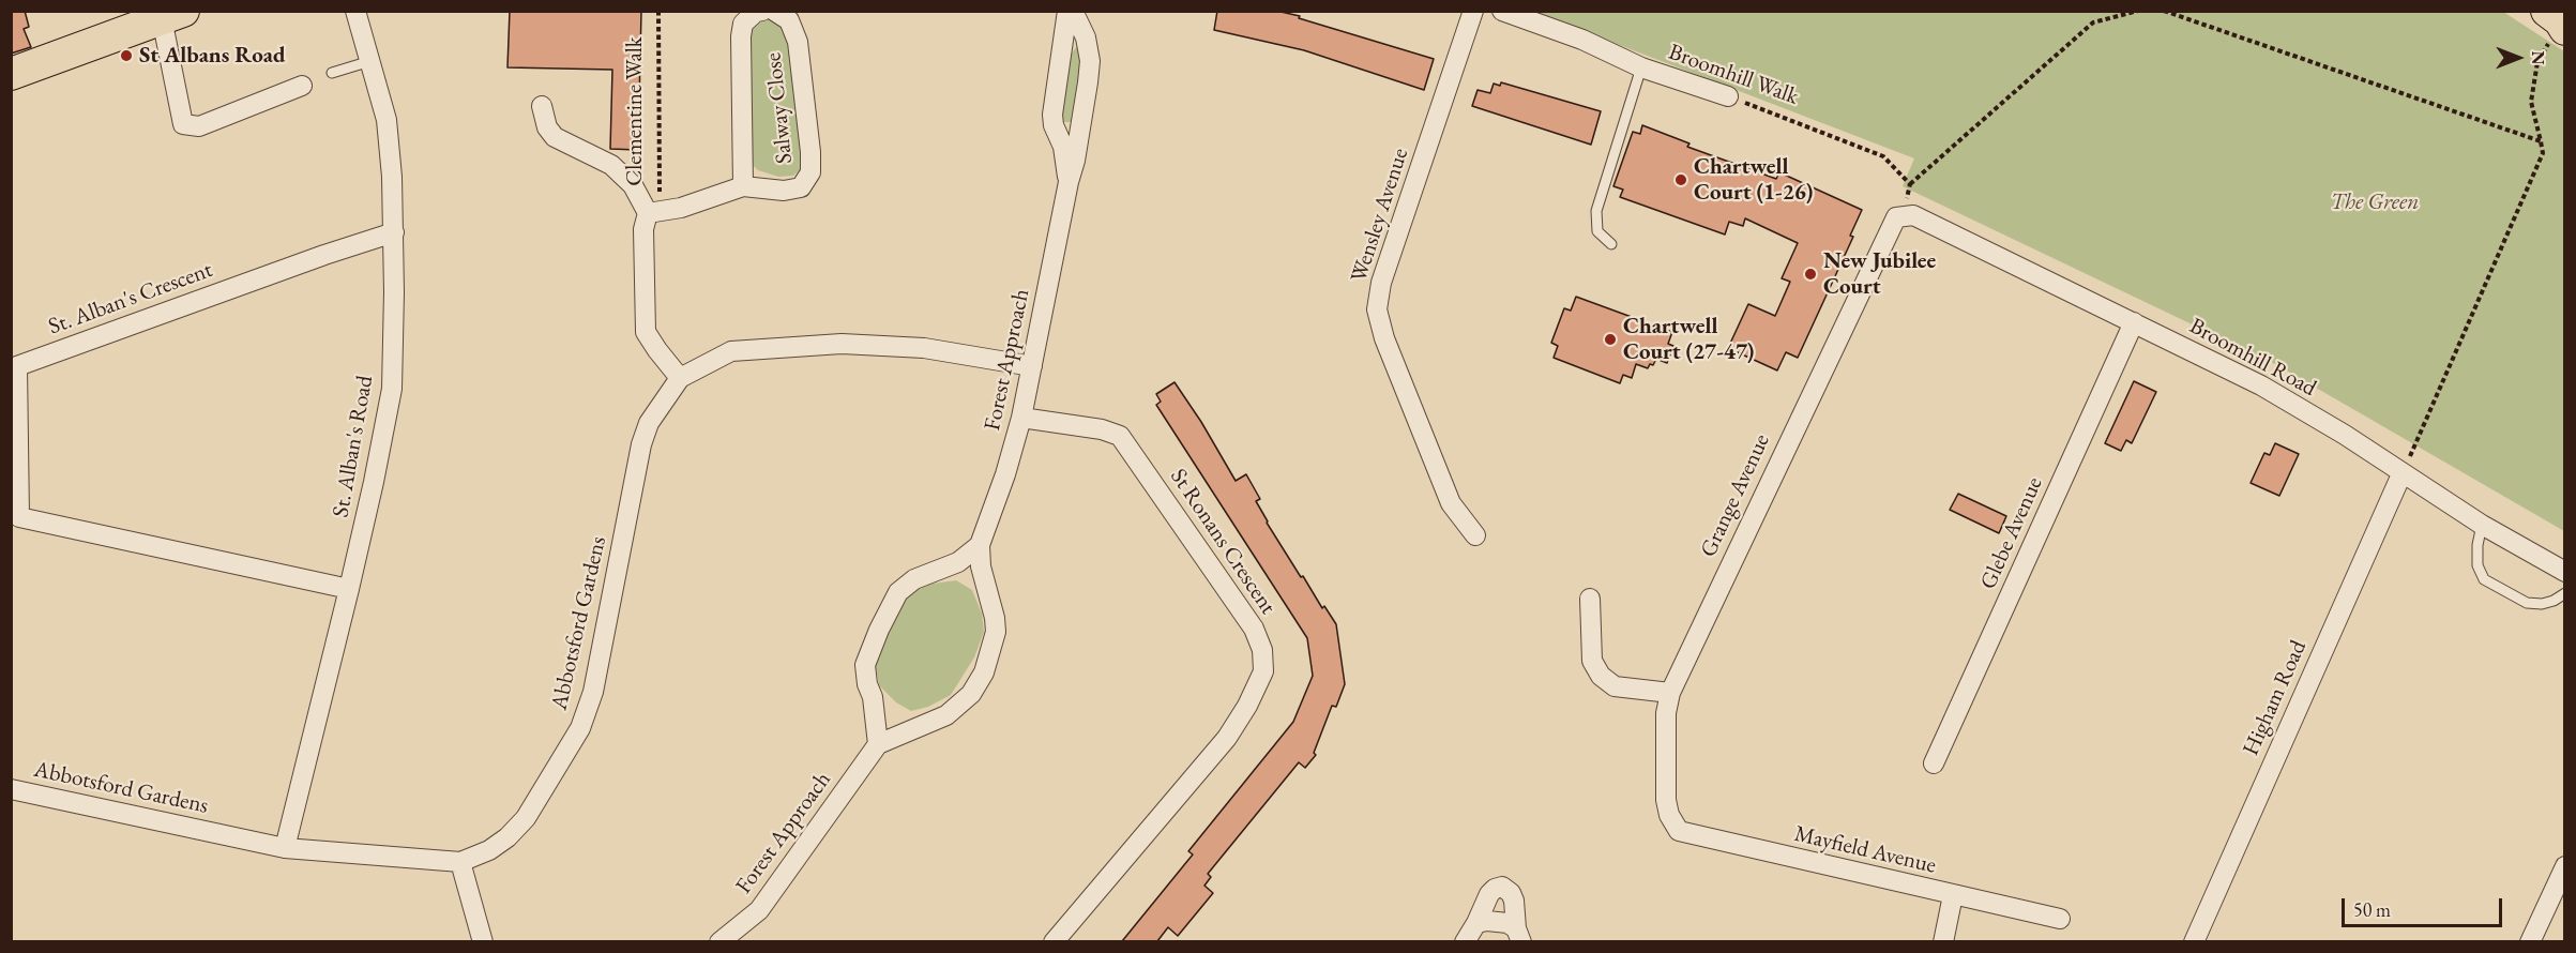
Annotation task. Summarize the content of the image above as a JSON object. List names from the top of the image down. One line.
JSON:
{"streets":{"street":["Broomhill Walk","Salway Close","Clementine Walk","Wensley Avenue","St. Alban's Crescent","Broomhill Road","Forest Approach","St. Alban's Road","Grange Avenue","Glebe Avenue","St Ronans Crescent","Abbotsford Gardens","Higham Road","Mayfield Avenue"]},"crossings":[["Salway Close","Clementine Walk"],["St. Alban's Crescent","St. Alban's Road"],["Broomhill Road","Grange Avenue"],["Broomhill Road","Glebe Avenue"],["Broomhill Road","Higham Road"],["Forest Approach","St Ronans Crescent"],["Forest Approach","Abbotsford Gardens"],["St. Alban's Road","Abbotsford Gardens"],["Grange Avenue","Mayfield Avenue"]],"parks":["The Green"],"places":["St Albans Road","Chartwell Court (1-26)","New Jubilee Court","Chartwell Court (27-47)"],"scale_bar":"50 m","north":"right"}
